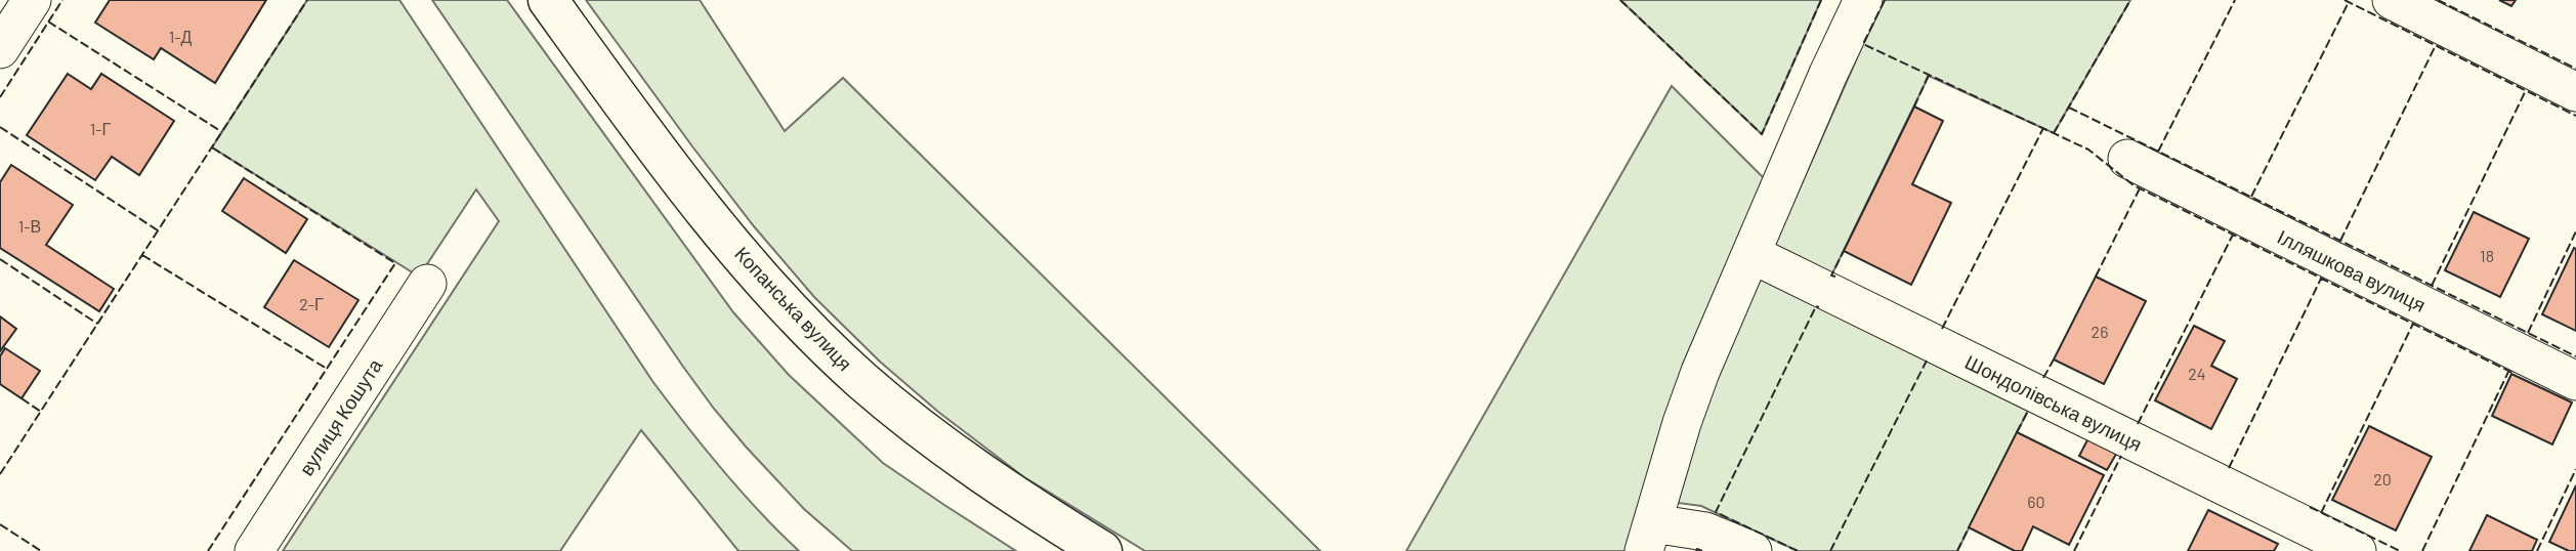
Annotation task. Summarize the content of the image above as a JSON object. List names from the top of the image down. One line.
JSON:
{"streets":{"highway":["Копанська вулиця"],"street":["Ілляшкова вулиця","Шондолівська вулиця","вулиця Кошута"]},"house_numbers":["1-Д","1-Г","1-В","18","2-Г","26","24","20","60"]}
